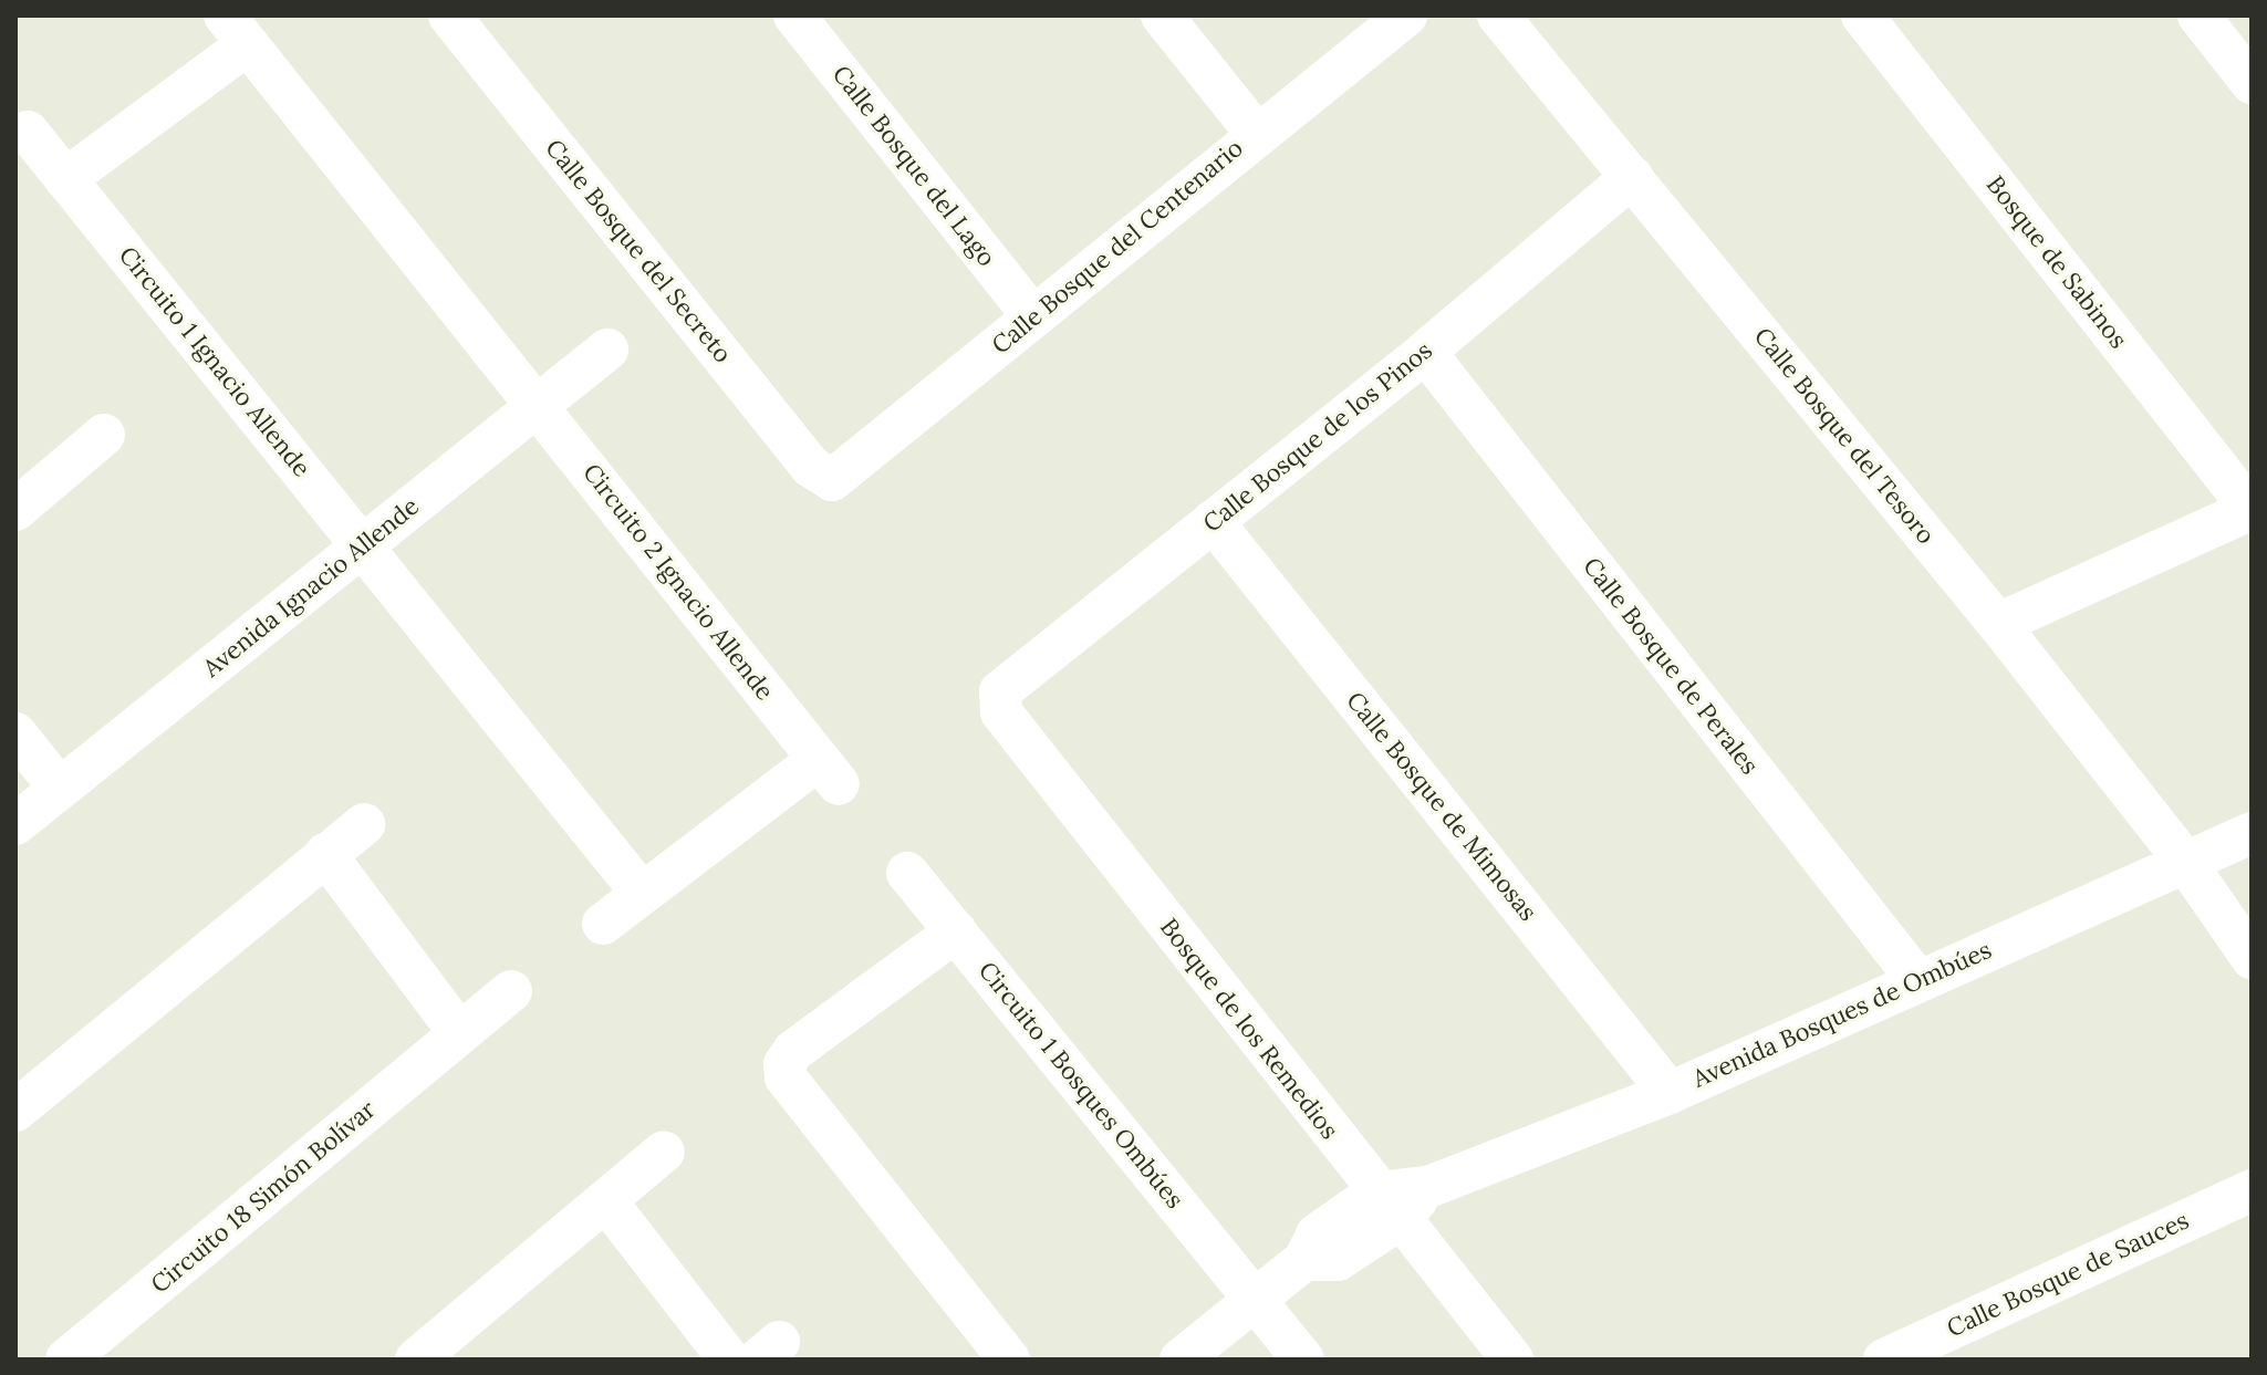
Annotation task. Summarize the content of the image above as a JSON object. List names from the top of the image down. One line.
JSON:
{"streets":{"street":["Calle Bosque del Lago","Calle Bosque del Centenario","Calle Bosque del Secreto","Bosque de Sabinos","Circuito 1 Ignacio Allende","Calle Bosque del Tesoro","Calle Bosque de los Pinos","Circuito 2 Ignacio Allende","Avenida Ignacio Allende","Calle Bosque de Perales","Calle Bosque de Mimosas","Avenida Bosques de Ombúes","Bosque de los Remedios","Circuito 1 Bosques Ombúes","Circuito 18 Simón Bolívar","Calle Bosque de Sauces"]},"crossings":[["Calle Bosque del Lago","Calle Bosque del Centenario"],["Calle Bosque del Centenario","Calle Bosque del Secreto"],["Circuito 1 Ignacio Allende","Avenida Ignacio Allende"],["Calle Bosque del Tesoro","Calle Bosque de los Pinos"],["Calle Bosque del Tesoro","Avenida Bosques de Ombúes"],["Calle Bosque de los Pinos","Calle Bosque de Perales"],["Calle Bosque de los Pinos","Calle Bosque de Mimosas"],["Calle Bosque de los Pinos","Bosque de los Remedios"],["Circuito 2 Ignacio Allende","Avenida Ignacio Allende"],["Calle Bosque de Perales","Avenida Bosques de Ombúes"],["Calle Bosque de Mimosas","Avenida Bosques de Ombúes"],["Avenida Bosques de Ombúes","Bosque de los Remedios"],["Avenida Bosques de Ombúes","Circuito 1 Bosques Ombúes"]]}
